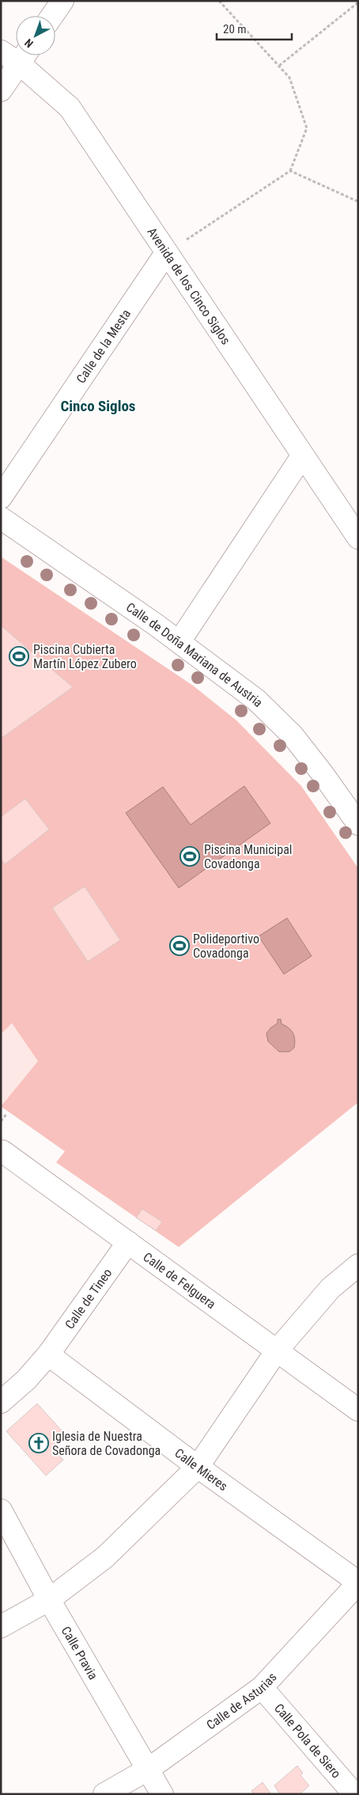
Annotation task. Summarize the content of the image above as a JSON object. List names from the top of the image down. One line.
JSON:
{"streets":{"street":["Avenida de los Cinco Siglos","Calle de la Mesta","Calle de Doña Mariana de Austria","Calle de Felguera","Calle de Tineo","Calle Mieres","Calle Pravia","Calle de Asturias","Calle Pola de Siero"]},"crossings":[["Avenida de los Cinco Siglos","Calle de la Mesta"],["Calle de Felguera","Calle de Tineo"],["Calle de Tineo","Calle Mieres"],["Calle Mieres","Calle de Asturias"],["Calle Pravia","Calle de Asturias"],["Calle de Asturias","Calle Pola de Siero"]],"districts":["Cinco Siglos"],"places":{"sports":["Piscina Cubierta Martín López Zubero","Piscina Municipal Covadonga","Polideportivo Covadonga"],"church":["Iglesia de Nuestra Señora de Covadonga"]},"scale_bar":"20 m","north":"bottom left"}
